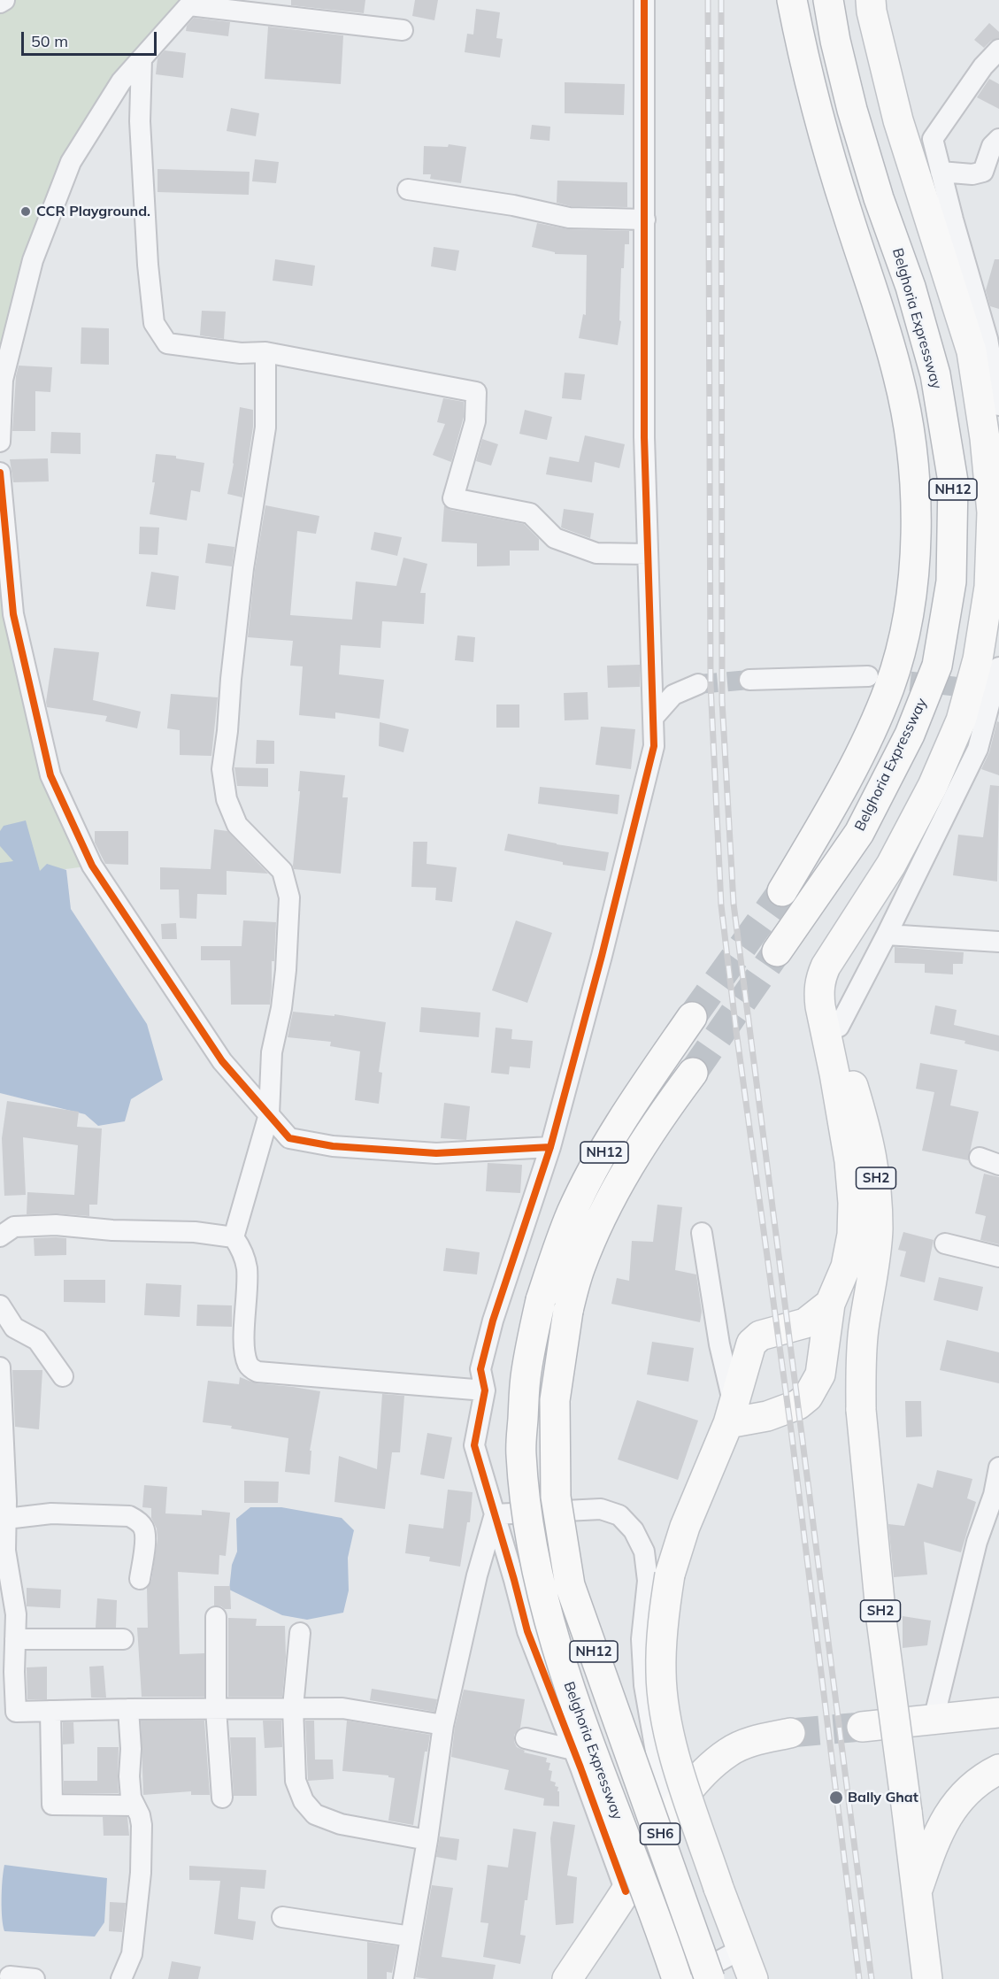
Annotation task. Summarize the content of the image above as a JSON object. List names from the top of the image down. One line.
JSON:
{"streets":{"main road":["Belghoria Expressway","NH12","SH2","SH6"]},"places":["CCR Playground.","Bally Ghat"],"scale_bar":"50 m"}
